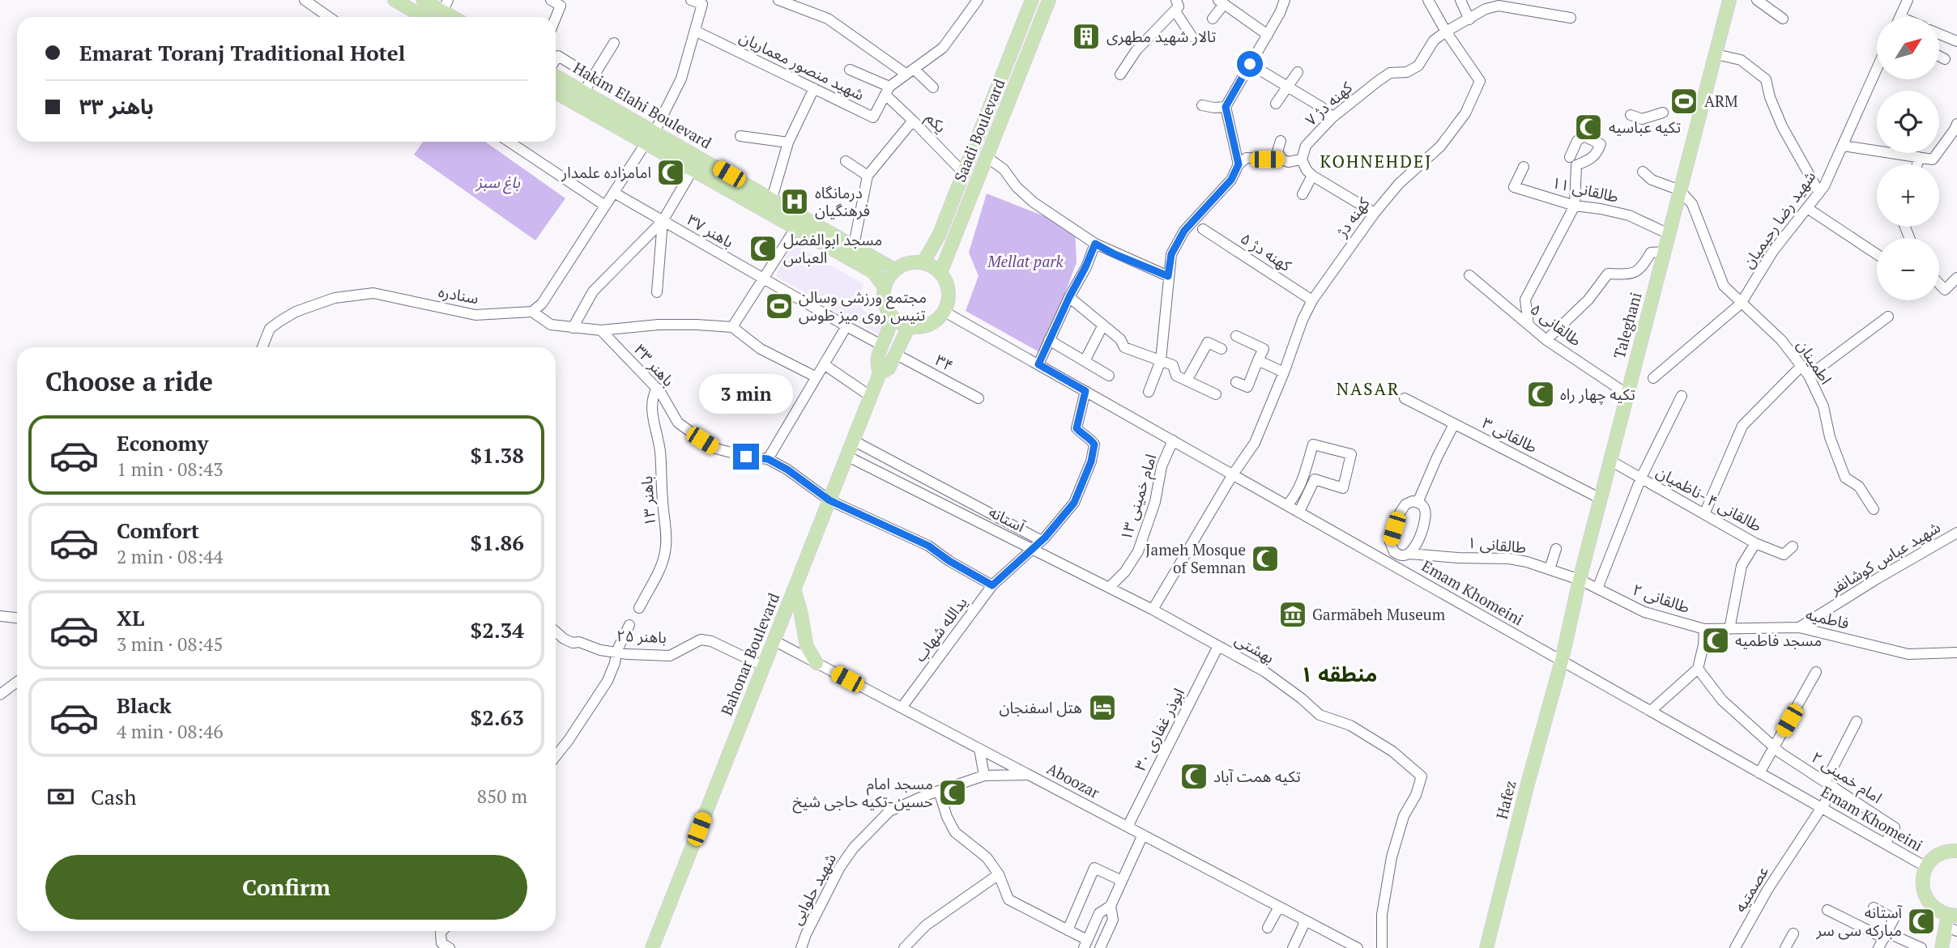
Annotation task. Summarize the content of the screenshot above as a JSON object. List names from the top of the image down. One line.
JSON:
{"streets":{"main road":["Hakim Elahi Boulevard","Saadi Boulevard","Taleghani","Bahonar Boulevard","Hafez"],"street":["شهید منصور معماریان","کهنه دژ ۷","یکم","طالقانی ۱۱","کهنه دژ","شهید رضا رحیمیان","باهنر ۳۷","کهنه دژ ۵","سنادره","طالقانی ۵","اطمینان","۳۴","باهنر ۳۳","طالقانی ۳","امام خمینی ۱۳","طالقانی ۴ -ناظمیان","باهنر ۱۳","آستانه","طالقانی ۱","شهید عباس کوشانفر","Emam Khomeini","طالقانی ۲","فاطمیه","یدالله شهاب","باهنر ۲۵","بهشتی","ابوذر غفاری ۳۰","امام خمینی ۲","Aboozar","شهید حلوایی","عصمتیه"]},"crossings":[["شهید منصور معماریان","یکم"],["کهنه دژ ۷","کهنه دژ"],["Hakim Elahi Boulevard","Saadi Boulevard"],["Hakim Elahi Boulevard","Emam Khomeini"],["یکم","Saadi Boulevard"],["Saadi Boulevard","Emam Khomeini"],["طالقانی ۱۱","Taleghani"],["کهنه دژ","کهنه دژ ۵"],["کهنه دژ","آستانه"],["کهنه دژ","Emam Khomeini"],["کهنه دژ","بهشتی"],["شهید رضا رحیمیان","اطمینان"],["طالقانی ۵","Taleghani"],["Taleghani","اطمینان"],["Taleghani","طالقانی ۳"],["Taleghani","طالقانی ۴ -ناظمیان"],["Taleghani","طالقانی ۱"],["Taleghani","Emam Khomeini"],["Taleghani","طالقانی ۲"],["Taleghani","Hafez"],["باهنر ۳۳","باهنر ۱۳"],["باهنر ۳۳","یدالله شهاب"],["باهنر ۳۳","Bahonar Boulevard"],["امام خمینی ۱۳","آستانه"],["امام خمینی ۱۳","Emam Khomeini"],["آستانه","یدالله شهاب"],["آستانه","بهشتی"],["آستانه","Bahonar Boulevard"],["طالقانی ۱","طالقانی ۲"],["شهید عباس کوشانفر","فاطمیه"],["Emam Khomeini","یدالله شهاب"],["Emam Khomeini","امام خمینی ۲"],["Emam Khomeini","Hafez"],["Emam Khomeini","عصمتیه"],["طالقانی ۲","فاطمیه"],["یدالله شهاب","Aboozar"],["باهنر ۲۵","Bahonar Boulevard"],["بهشتی","ابوذر غفاری ۳۰"],["Bahonar Boulevard","Aboozar"],["ابوذر غفاری ۳۰","Aboozar"],["امام خمینی ۲","عصمتیه"],["Aboozar","شهید حلوایی"]],"districts":["KOHNEHDEJ","NASAR","منطقه ۱"],"parks":["باغ سبز","Mellat park"],"places":{"building":["تالار شهید مطهری"],"sports":["ARM","مجتمع ورزشی وسالن تنیس روی میز طوس"],"mosque":["تکیه عباسیه","امامزاده علمدار","مسجد ابوالفضل العباس","تکیه چهار راه","Jameh Mosque of Semnan","مسجد فاطمیه","تکیه همت آباد","مسجد امام حسین-تکیه حاجی شیخ","آستانه مبارکه سی سر"],"hospital":["درمانگاه فرهنگیان"],"museum":["Garmābeh Museum"],"hotel":["هتل اسفنجان"]},"north":"top right","page":{"map_buttons":["+","−"],"banner":["Emarat Toranj Traditional Hotel","باهنر ۳۳"],"heading":"Choose a ride","bubble":"3 min","list":[{"name":"Economy","note":"1 min · 08:43","value":"$1.38"},{"name":"Comfort","note":"2 min · 08:44","value":"$1.86"},{"name":"XL","note":"3 min · 08:45","value":"$2.34"},{"name":"Black","note":"4 min · 08:46","value":"$2.63"}],"pay":["Cash","850 m"],"buttons":"Confirm"}}
